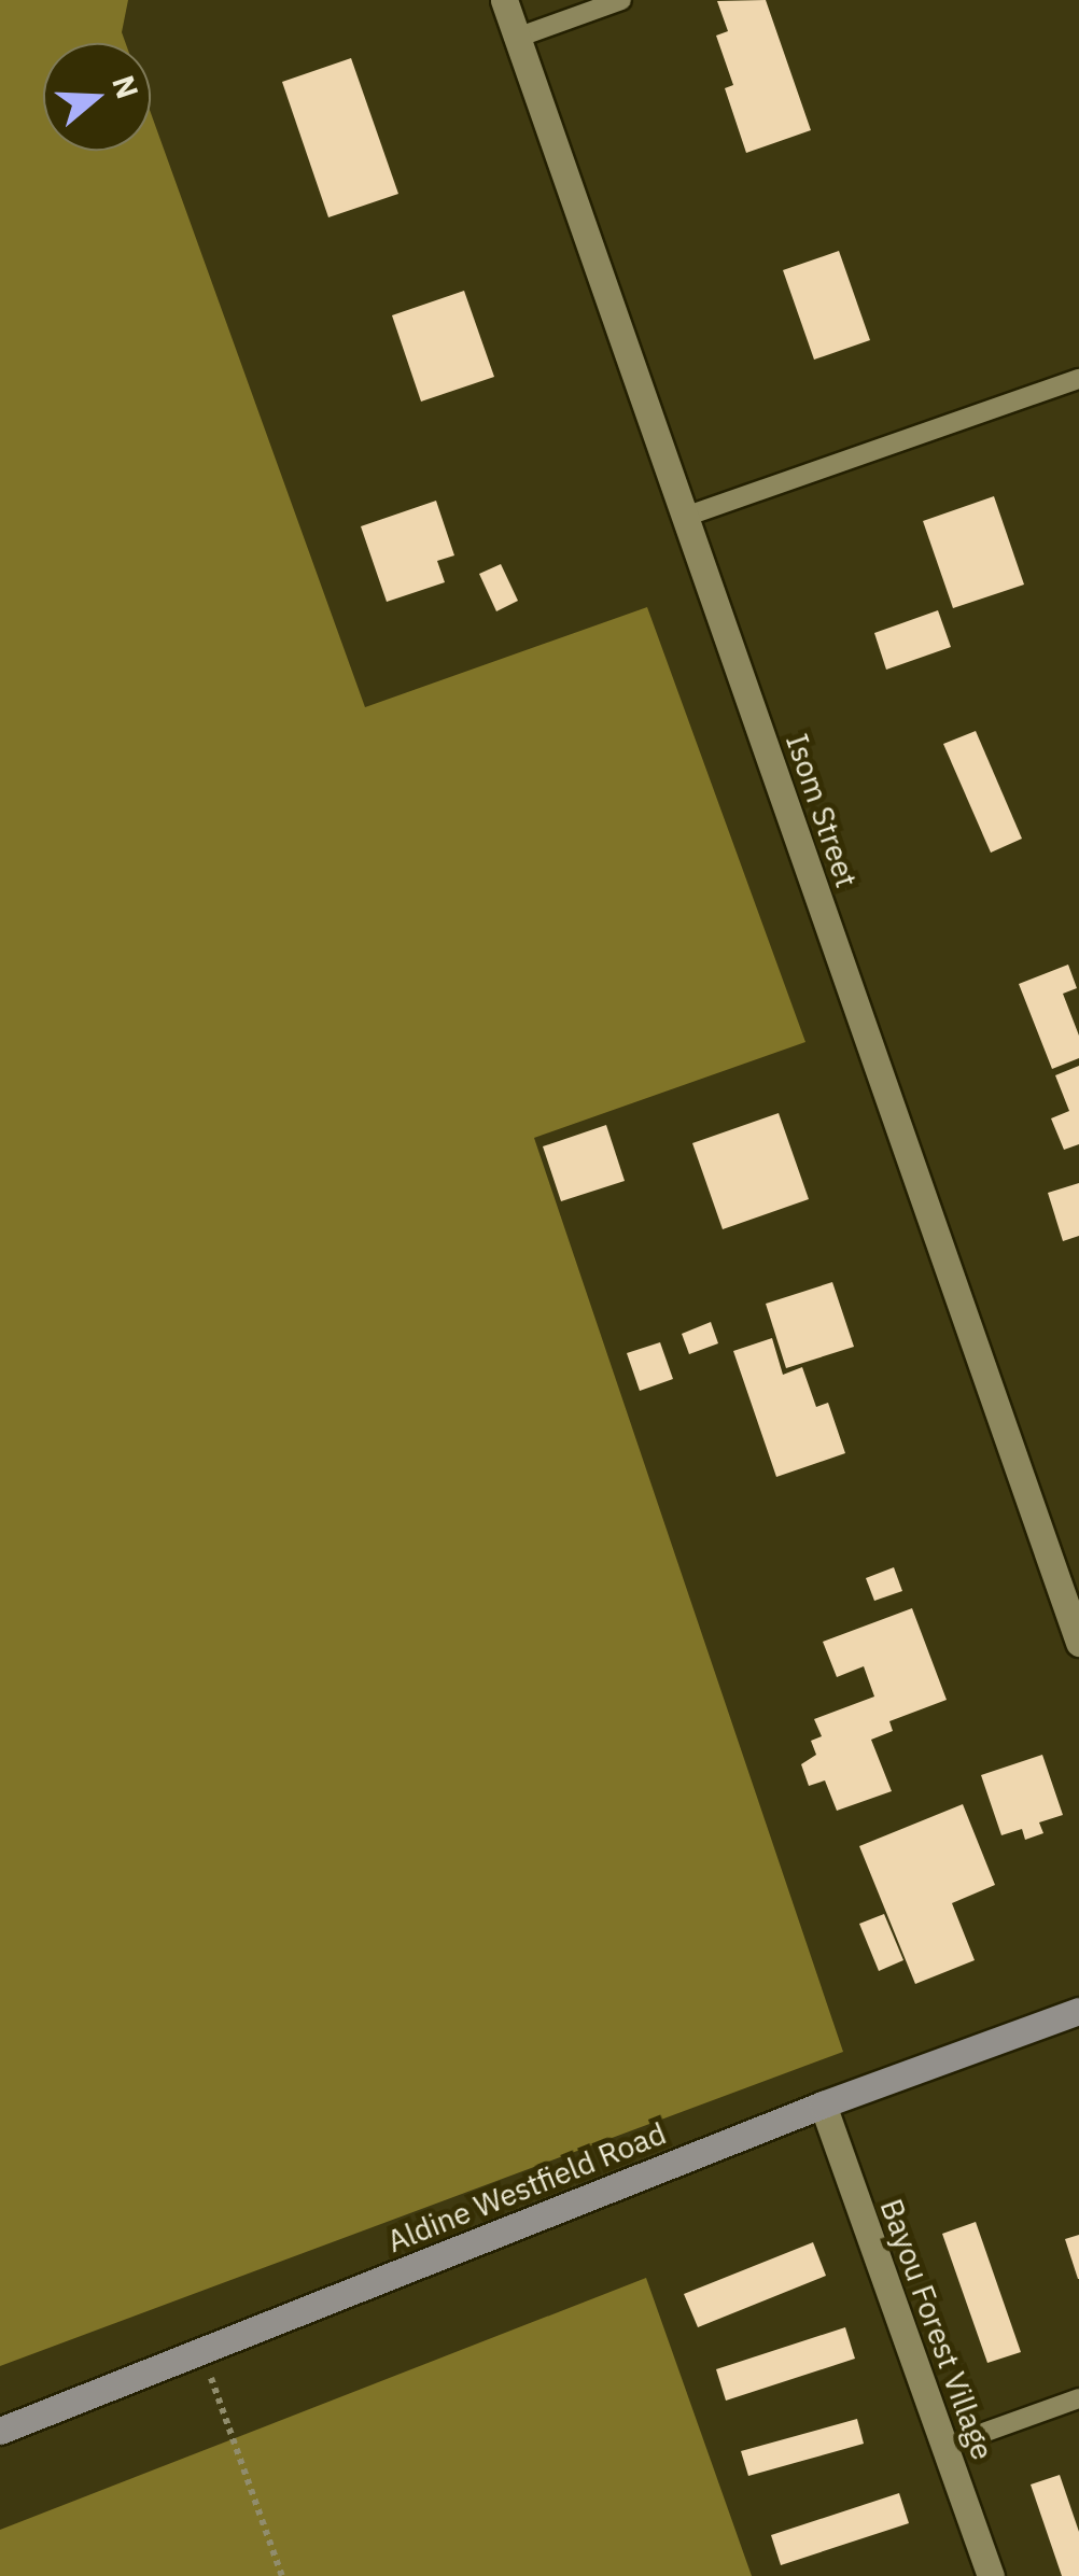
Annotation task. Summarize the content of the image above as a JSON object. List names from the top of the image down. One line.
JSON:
{"streets":{"main road":["Aldine Westfield Road"],"street":["Isom Street","Bayou Forest Village"]},"crossings":[["Aldine Westfield Road","Bayou Forest Village"]],"north":"right"}
